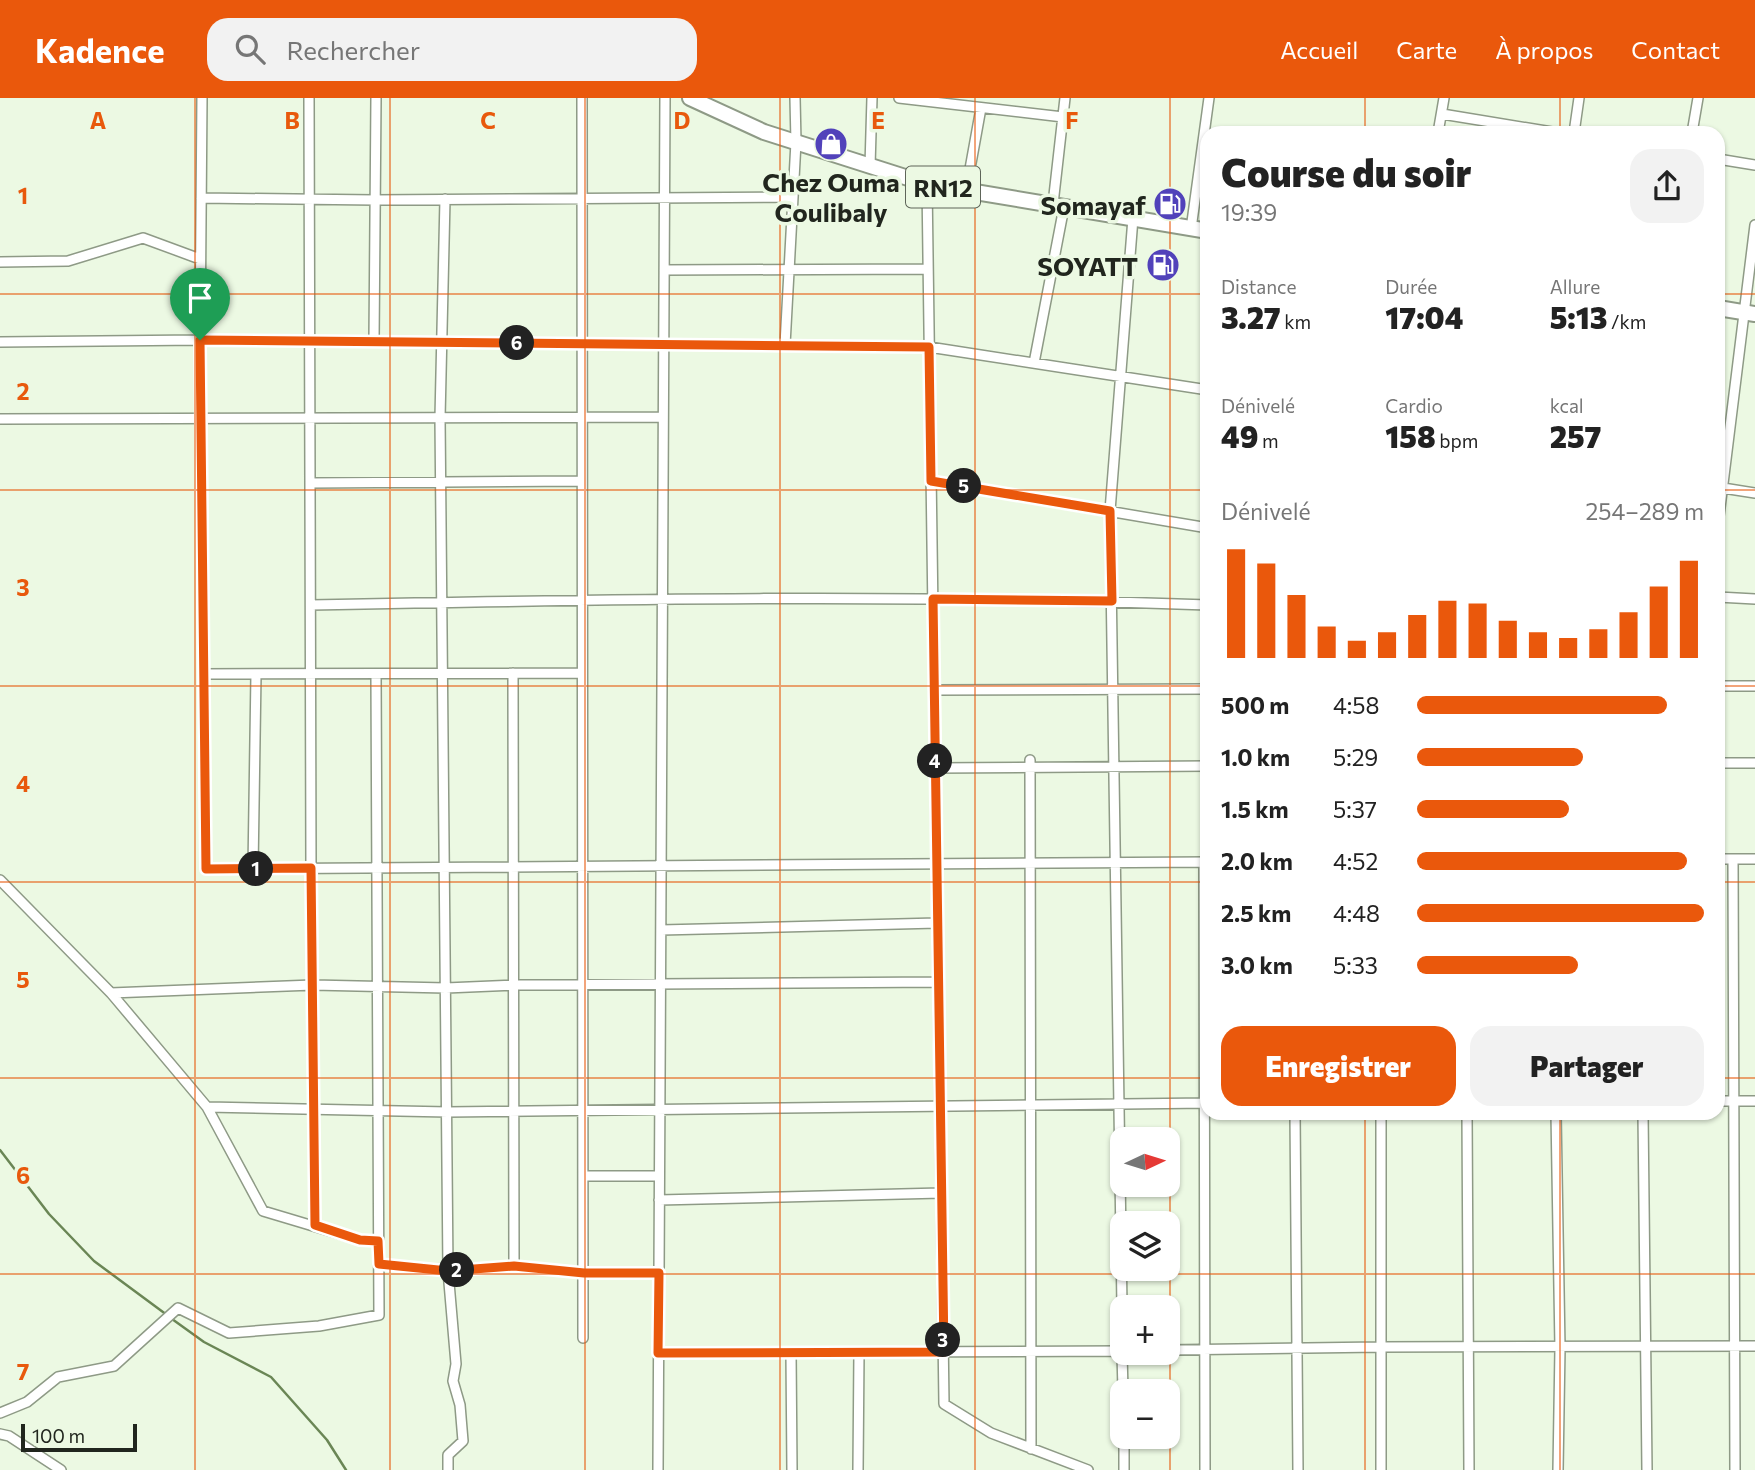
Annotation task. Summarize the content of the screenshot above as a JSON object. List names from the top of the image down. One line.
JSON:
{"streets":{"main road":["RN12"]},"places":{"shop":["Chez Ouma Coulibaly"],"fuel station":["Somayaf","SOYATT"]},"scale_bar":"100 m","north":"right","page":{"header":"Kadence","search":"Rechercher","nav":["Accueil","Carte","À propos","Contact"],"heading":["Course du soir","19:39"],"stats":[["Distance","3.27 km"],["Durée","17:04"],["Allure","5:13 /km"],["Dénivelé","49 m"],["Cardio","158 bpm"],["kcal","257"]],"pins":["6","5","4","1","2","3"],"chart":["Dénivelé","254–289 m"],"list":[{"name":"500 m","note":"4:58"},{"name":"1.0 km","note":"5:29"},{"name":"1.5 km","note":"5:37"},{"name":"2.0 km","note":"4:52"},{"name":"2.5 km","note":"4:48"},{"name":"3.0 km","note":"5:33"}],"buttons":["Enregistrer","Partager"],"map_buttons":["+","−"],"scale":"100 m"},"grid":{"columns":["A","B","C","D","E","F"],"rows":["1","2","3","4","5","6","7"]}}
